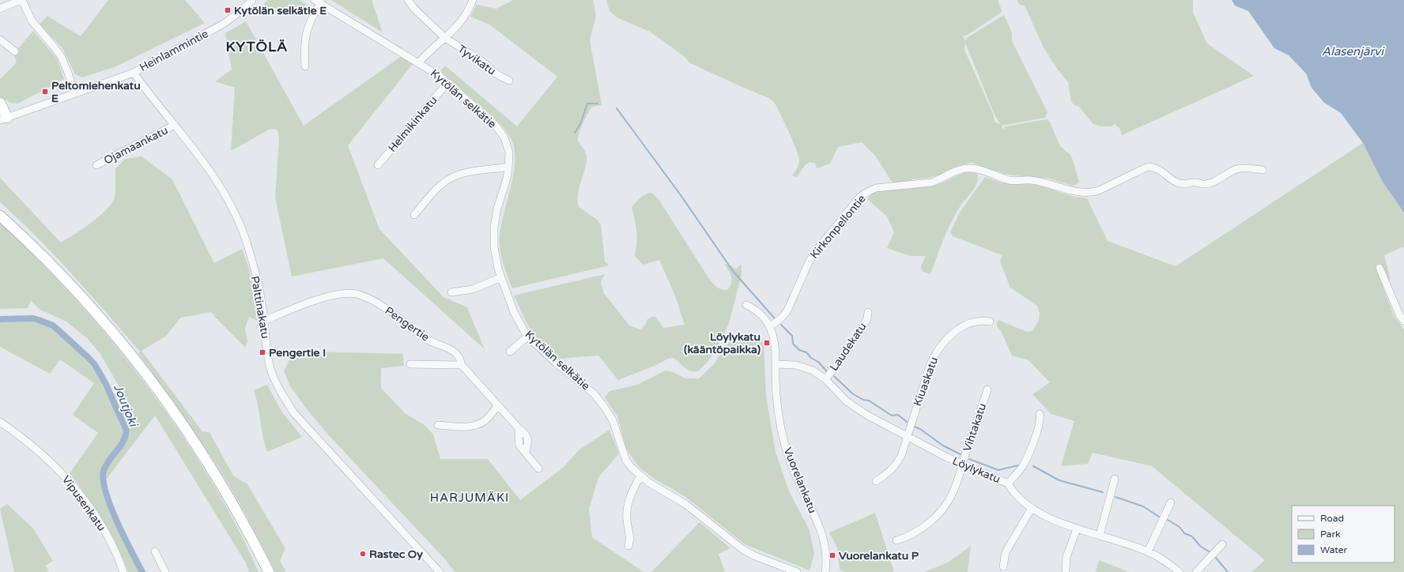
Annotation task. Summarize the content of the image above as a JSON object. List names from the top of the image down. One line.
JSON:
{"streets":{"street":["Heinlammintie","Tyvikatu","Kytölän selkätie","Helmikinkatu","Ojamaankatu","Kirkonpellontie","Palttinakatu","Pengertie","Laudekatu","Kiuaskatu","Vihtakatu","Löylykatu","Vuorelankatu","Vipusenkatu"]},"crossings":[["Heinlammintie","Palttinakatu"],["Kytölän selkätie","Helmikinkatu"],["Ojamaankatu","Palttinakatu"],["Kirkonpellontie","Vuorelankatu"],["Palttinakatu","Pengertie"],["Laudekatu","Löylykatu"],["Kiuaskatu","Löylykatu"],["Vihtakatu","Löylykatu"],["Löylykatu","Vuorelankatu"]],"districts":["KYTÖLÄ","HARJUMÄKI"],"water":["Alasenjärvi","Joutjoki"],"places":{"transit":["Kytölän selkätie E","Peltomiehenkatu E","Löylykatu (kääntöpaikka)","Pengertie I","Vuorelankatu P"],"other":["Rastec Oy"]},"legend":["Road","Park","Water"]}
